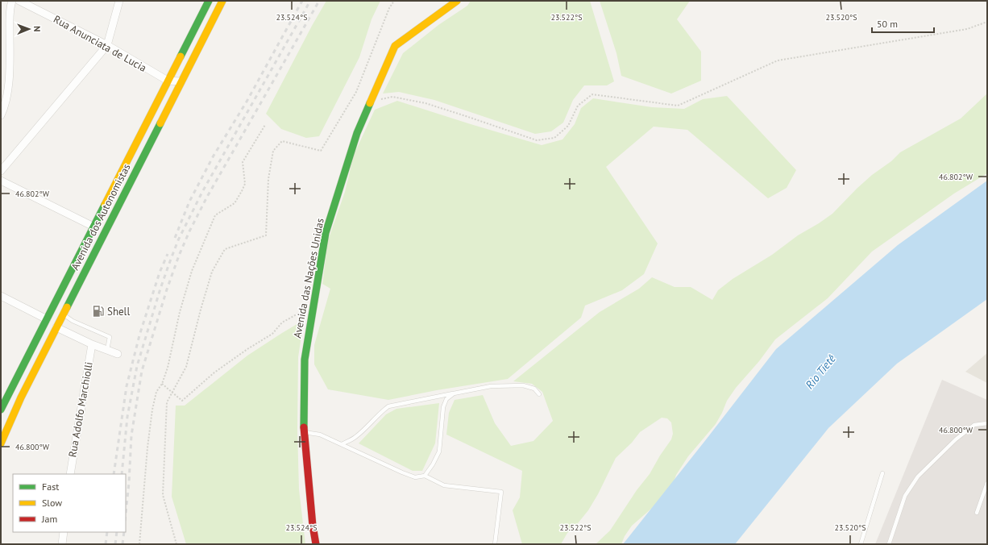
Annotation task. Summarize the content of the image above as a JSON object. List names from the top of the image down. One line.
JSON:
{"streets":{"main road":["Avenida dos Autonomistas","Avenida das Nações Unidas"],"street":["Rua Anunciata de Lucia","Rua Adolfo Marchiolli"]},"crossings":[["Rua Anunciata de Lucia","Avenida dos Autonomistas"]],"water":["Rio Tietê"],"places":{"fuel station":["Shell"]},"legend":["Fast","Slow","Jam"],"scale_bar":"50 m","north":"right","coordinates":["23.524°S","23.522°S","23.520°S","46.802°W","46.800°W"]}
